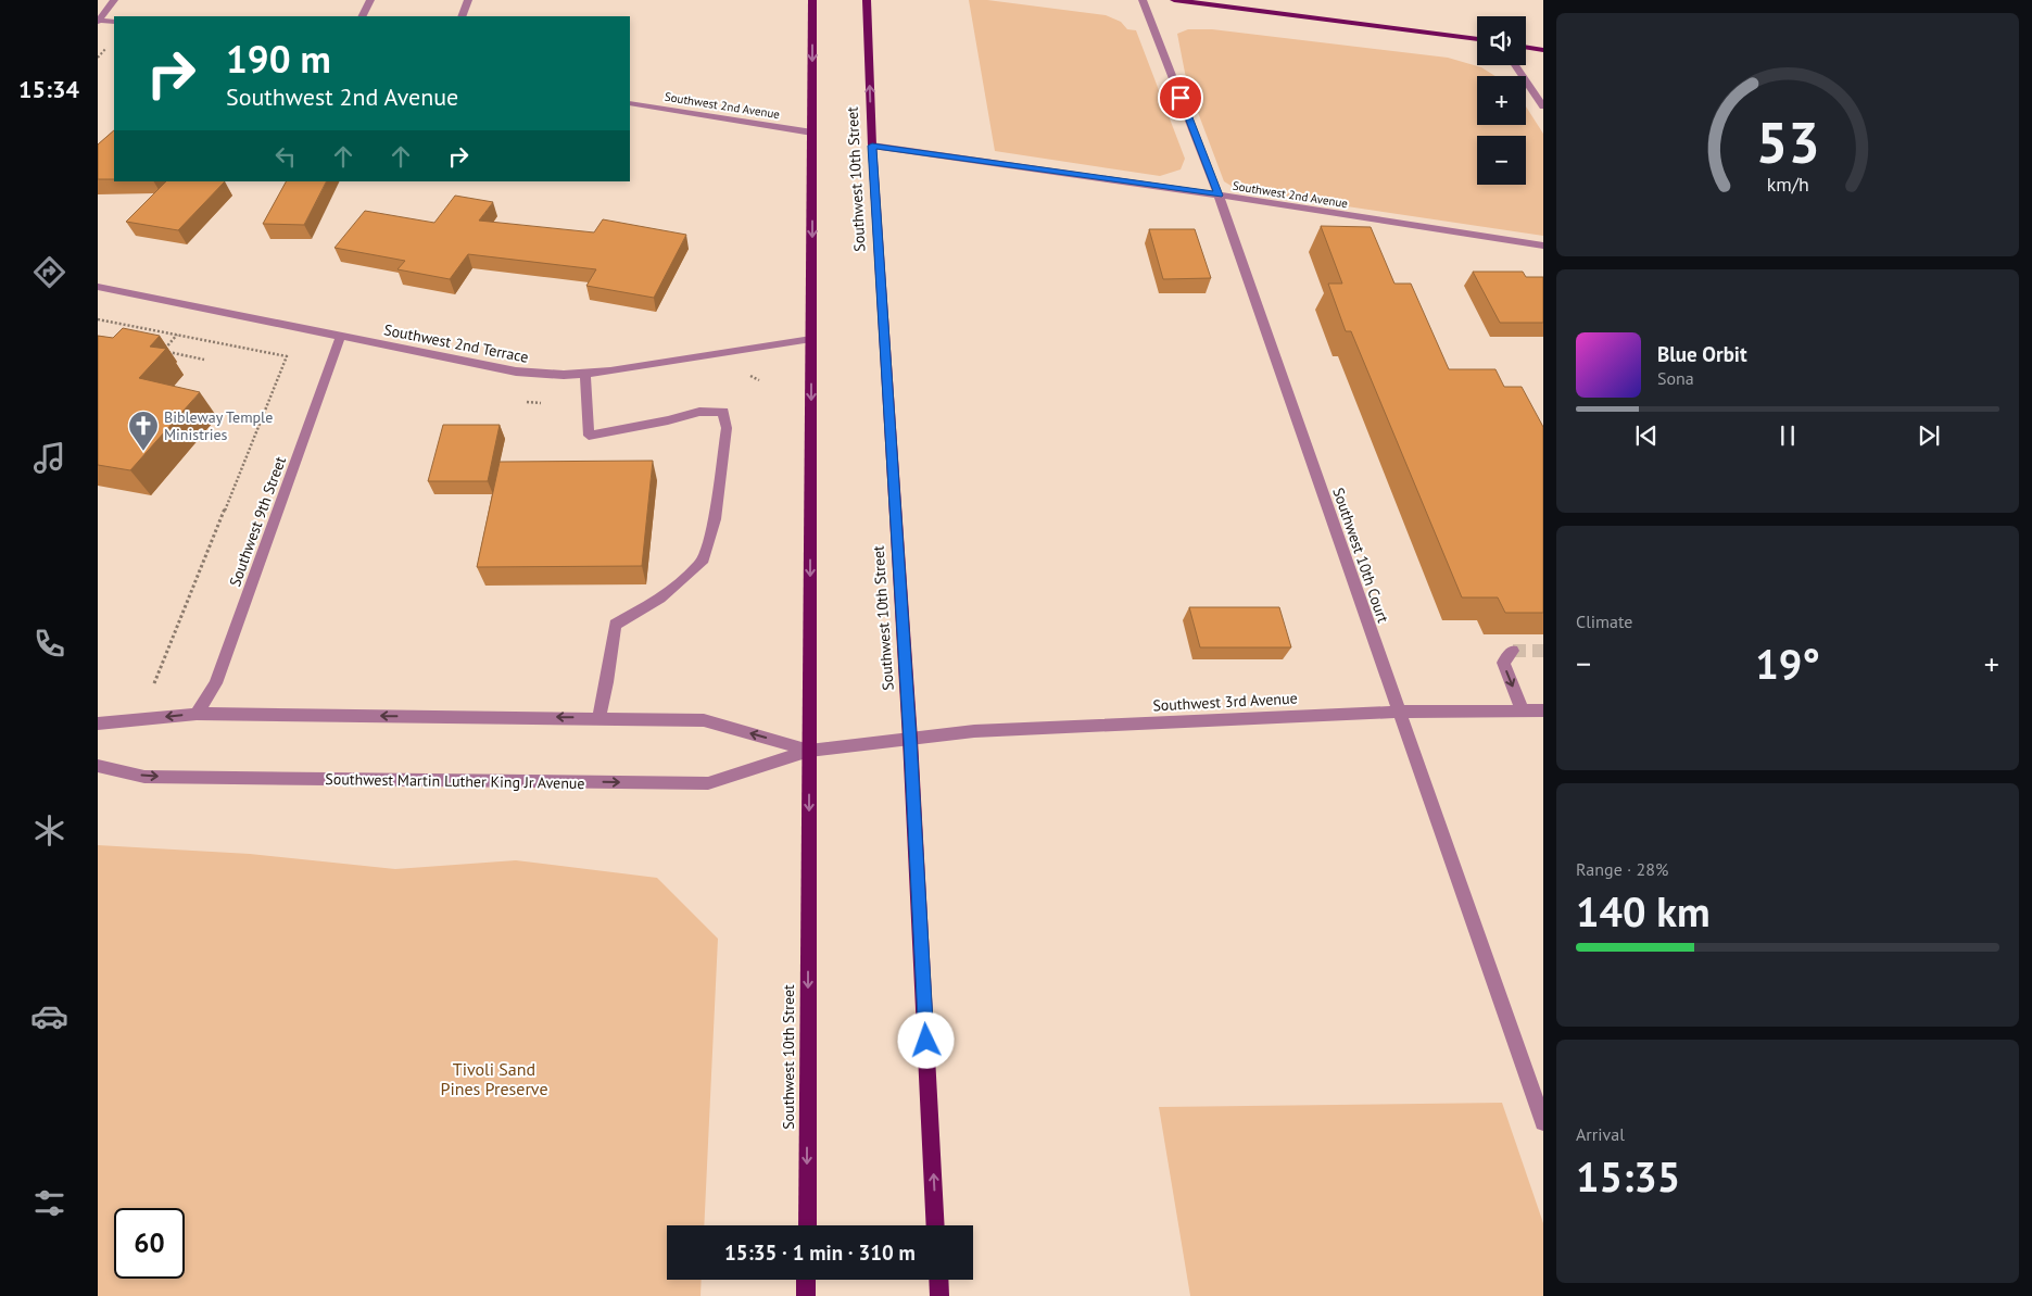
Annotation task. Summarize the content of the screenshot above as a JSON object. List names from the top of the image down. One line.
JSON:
{"streets":{"main road":["Southwest 10th Street"],"street":["Southwest 2nd Avenue","Southwest 2nd Terrace","Southwest 9th Street","Southwest 10th Court","Southwest 3rd Avenue","Southwest Martin Luther King Jr Avenue"]},"crossings":[["Southwest 2nd Avenue","Southwest 10th Street"],["Southwest 2nd Avenue","Southwest 10th Court"],["Southwest 10th Street","Southwest 2nd Terrace"],["Southwest 10th Street","Southwest 3rd Avenue"],["Southwest 10th Street","Southwest Martin Luther King Jr Avenue"],["Southwest 2nd Terrace","Southwest 9th Street"],["Southwest 9th Street","Southwest Martin Luther King Jr Avenue"],["Southwest 10th Court","Southwest 3rd Avenue"],["Southwest 3rd Avenue","Southwest Martin Luther King Jr Avenue"]],"parks":["Tivoli Sand Pines Preserve"],"places":{"church":["Bibleway Temple Ministries"]},"page":{"tabs":"15:34","map_buttons":["+","−"],"turn":["190 m","Southwest 2nd Avenue"],"song":["Blue Orbit","Sona"],"tile":["Climate",["Range · 28%","140 km"],["Arrival","15:35"]],"heat":["−","19°","+"],"limit":"60","trip":"15:35 · 1 min · 310 m","gauge":["53","km/h"]}}
